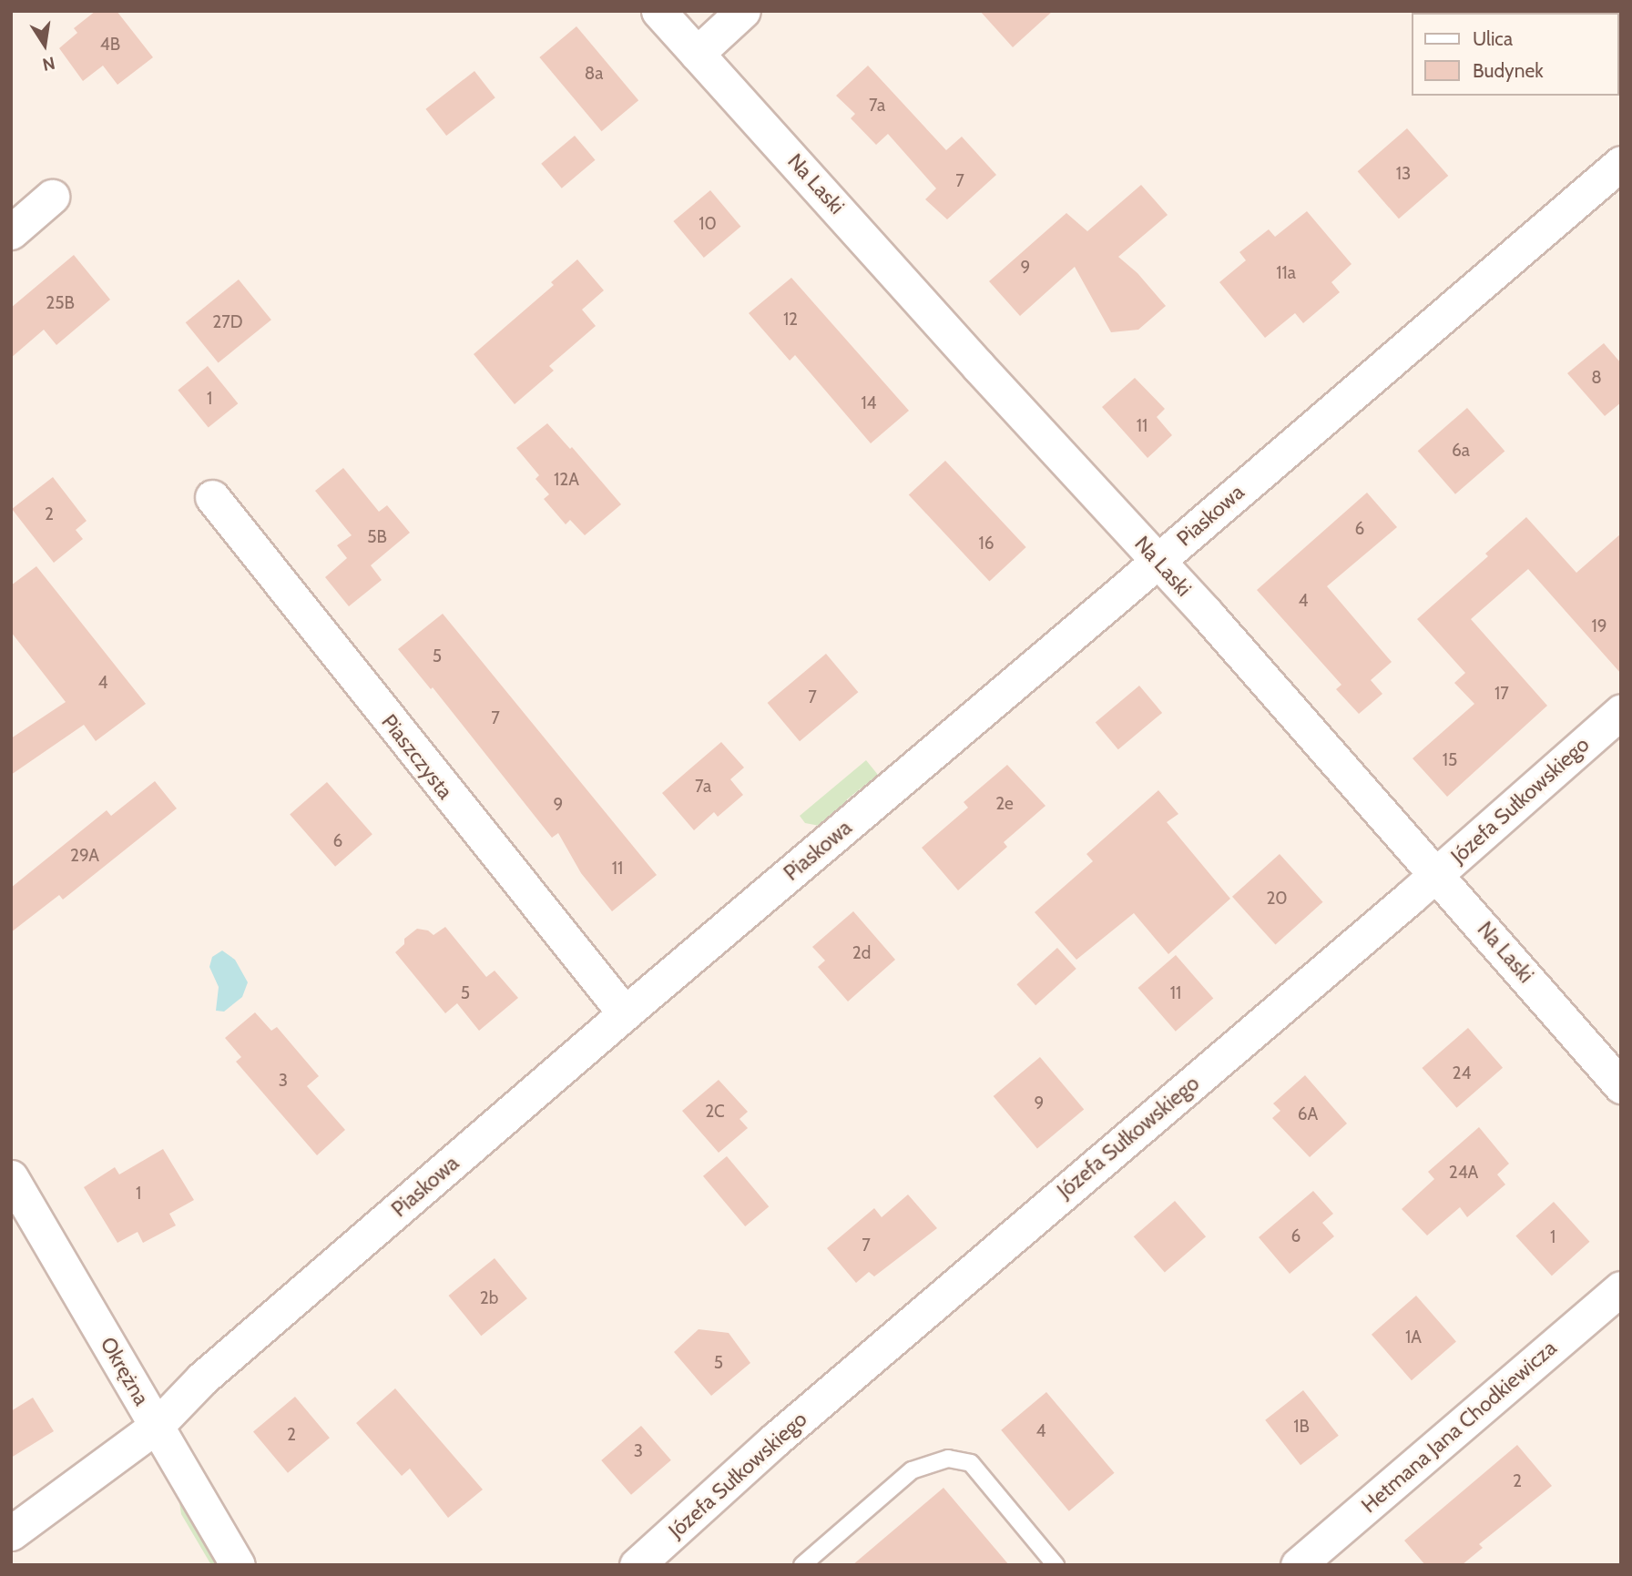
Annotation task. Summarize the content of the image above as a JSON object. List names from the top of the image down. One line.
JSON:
{"streets":{"street":["Na Laski","Piaskowa","Piaszczysta","Józefa Sułkowskiego","Okrężna","Hetmana Jana Chodkiewicza"]},"crossings":[["Na Laski","Piaskowa"],["Na Laski","Józefa Sułkowskiego"],["Piaskowa","Piaszczysta"],["Piaskowa","Okrężna"]],"house_numbers":["4B","8a","7a","13","7","10","9","11a","25B","12","27D","8","1","14","11","6a","12A","2","6","5B","16","4","19","5","4","17","7","7","15","7a","2e","9","6","29A","11","20","2d","5","11","24","3","9","2C","6A","24A","1","6","1","7","2b","1A","5","1B","4","2","3","2"],"legend":["Ulica","Budynek"],"north":"bottom"}
